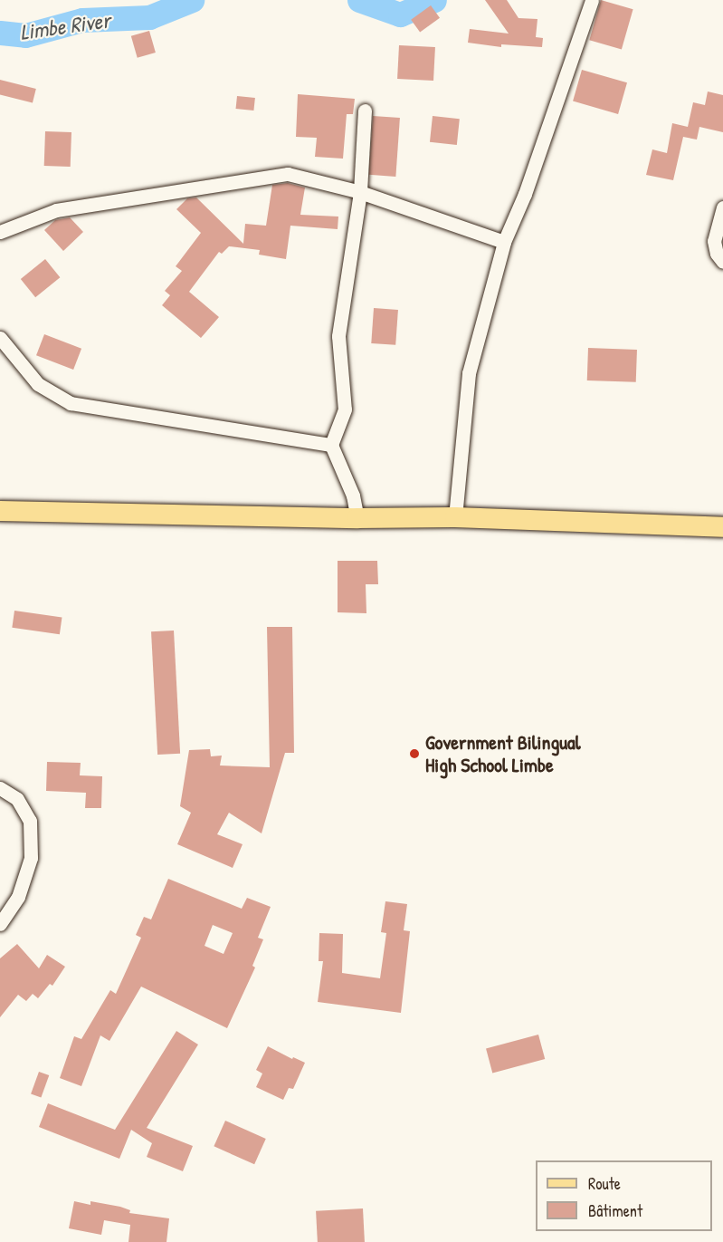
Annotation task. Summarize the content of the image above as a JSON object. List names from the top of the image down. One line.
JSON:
{"water":["Limbe River"],"places":["Government Bilingual High School Limbe"],"legend":["Route","Bâtiment"]}
